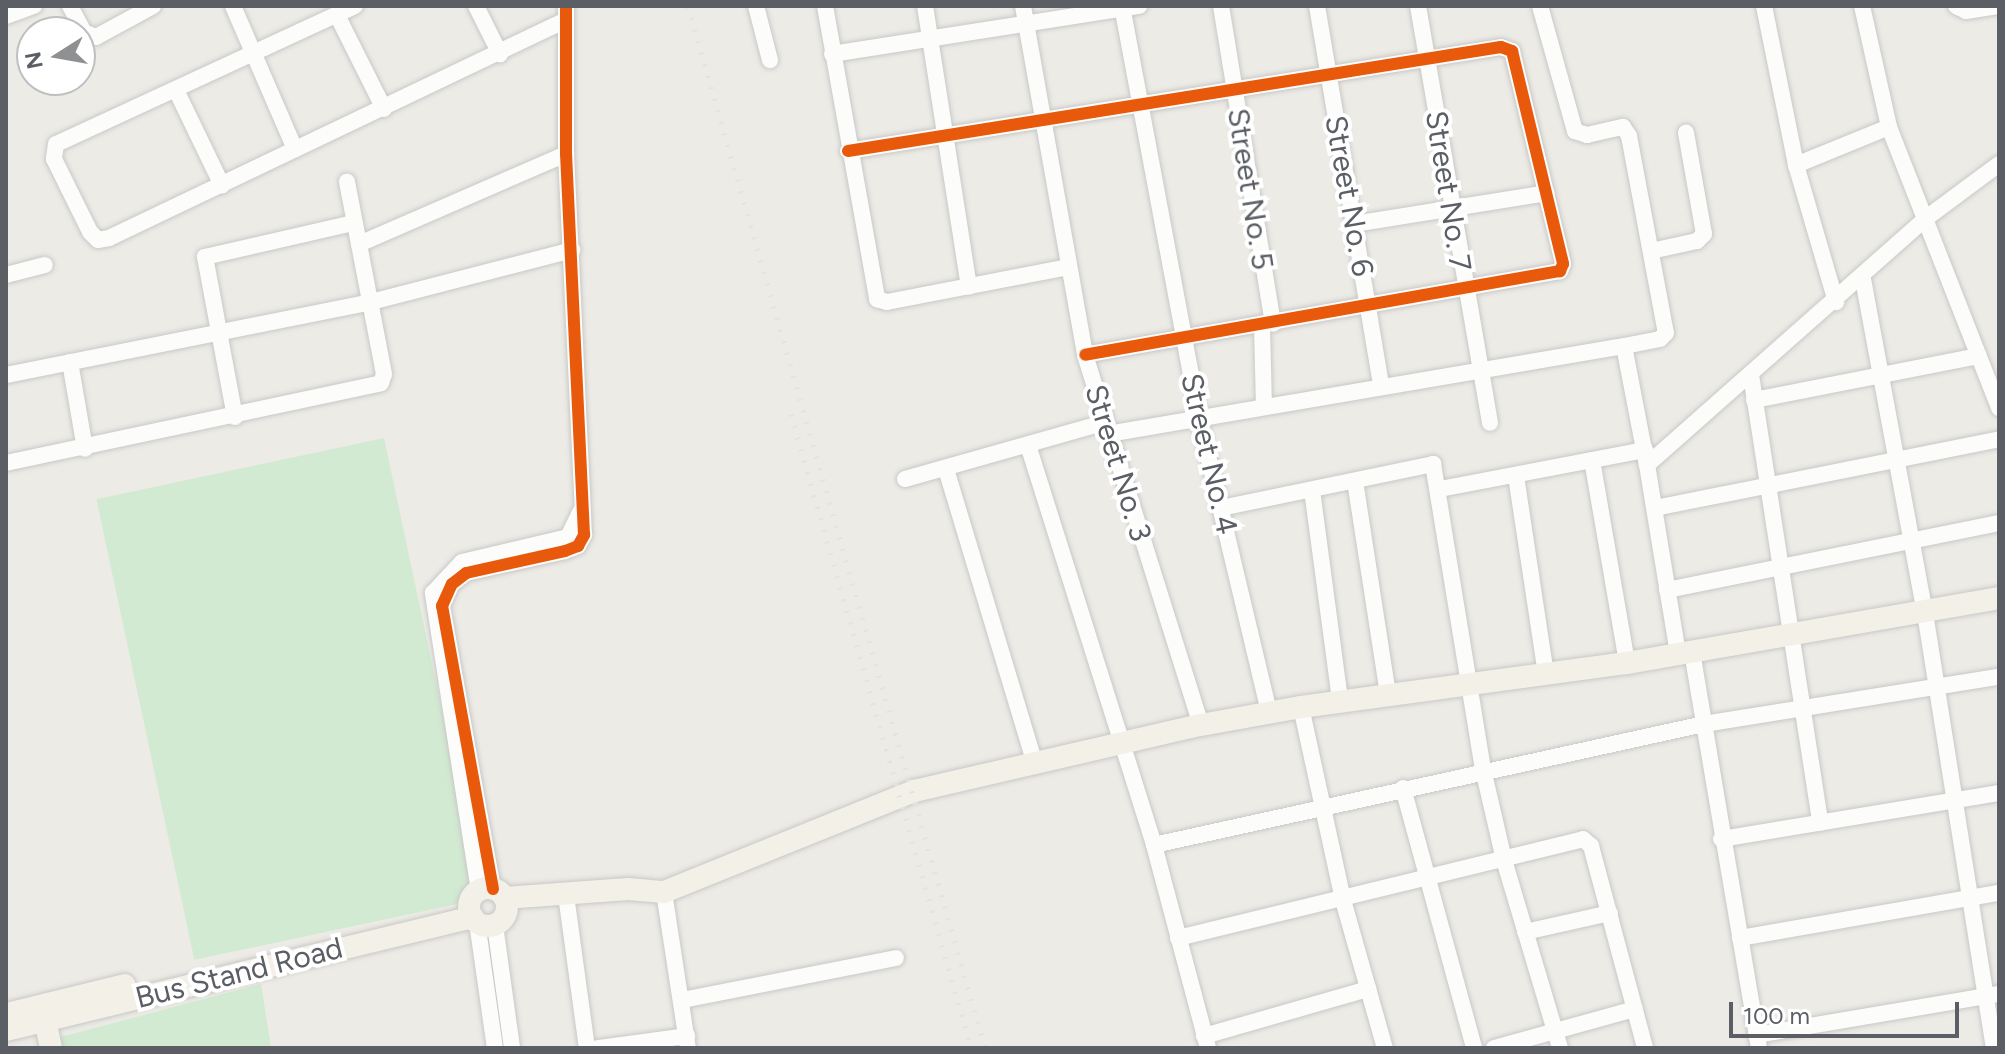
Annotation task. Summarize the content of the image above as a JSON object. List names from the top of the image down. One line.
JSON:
{"streets":{"main road":["Bus Stand Road"],"street":["Street No. 5","Street No. 7","Street No. 6","Street No. 4","Street No. 3"]},"crossings":[["Street No. 4","Bus Stand Road"],["Street No. 3","Bus Stand Road"]],"scale_bar":"100 m","north":"left"}
